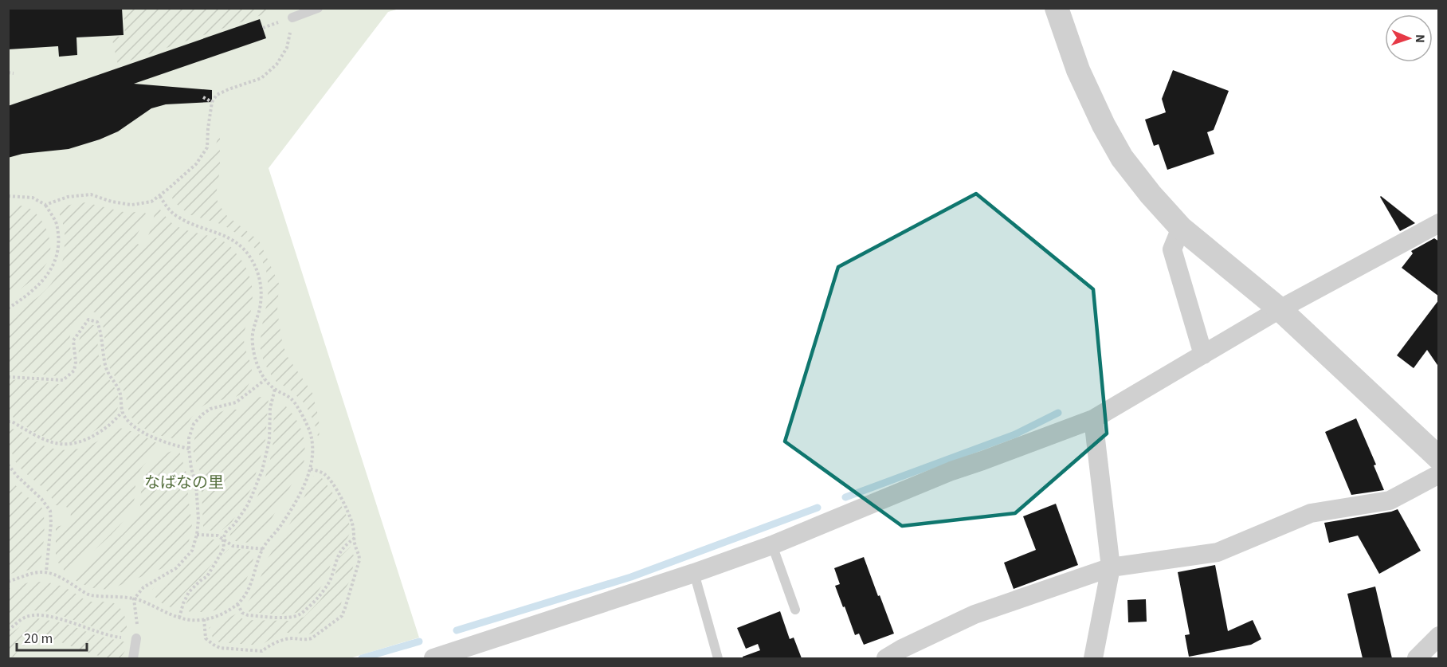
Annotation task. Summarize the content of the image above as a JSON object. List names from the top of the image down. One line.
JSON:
{"parks":["なばなの里"],"scale_bar":"20 m","north":"right"}
